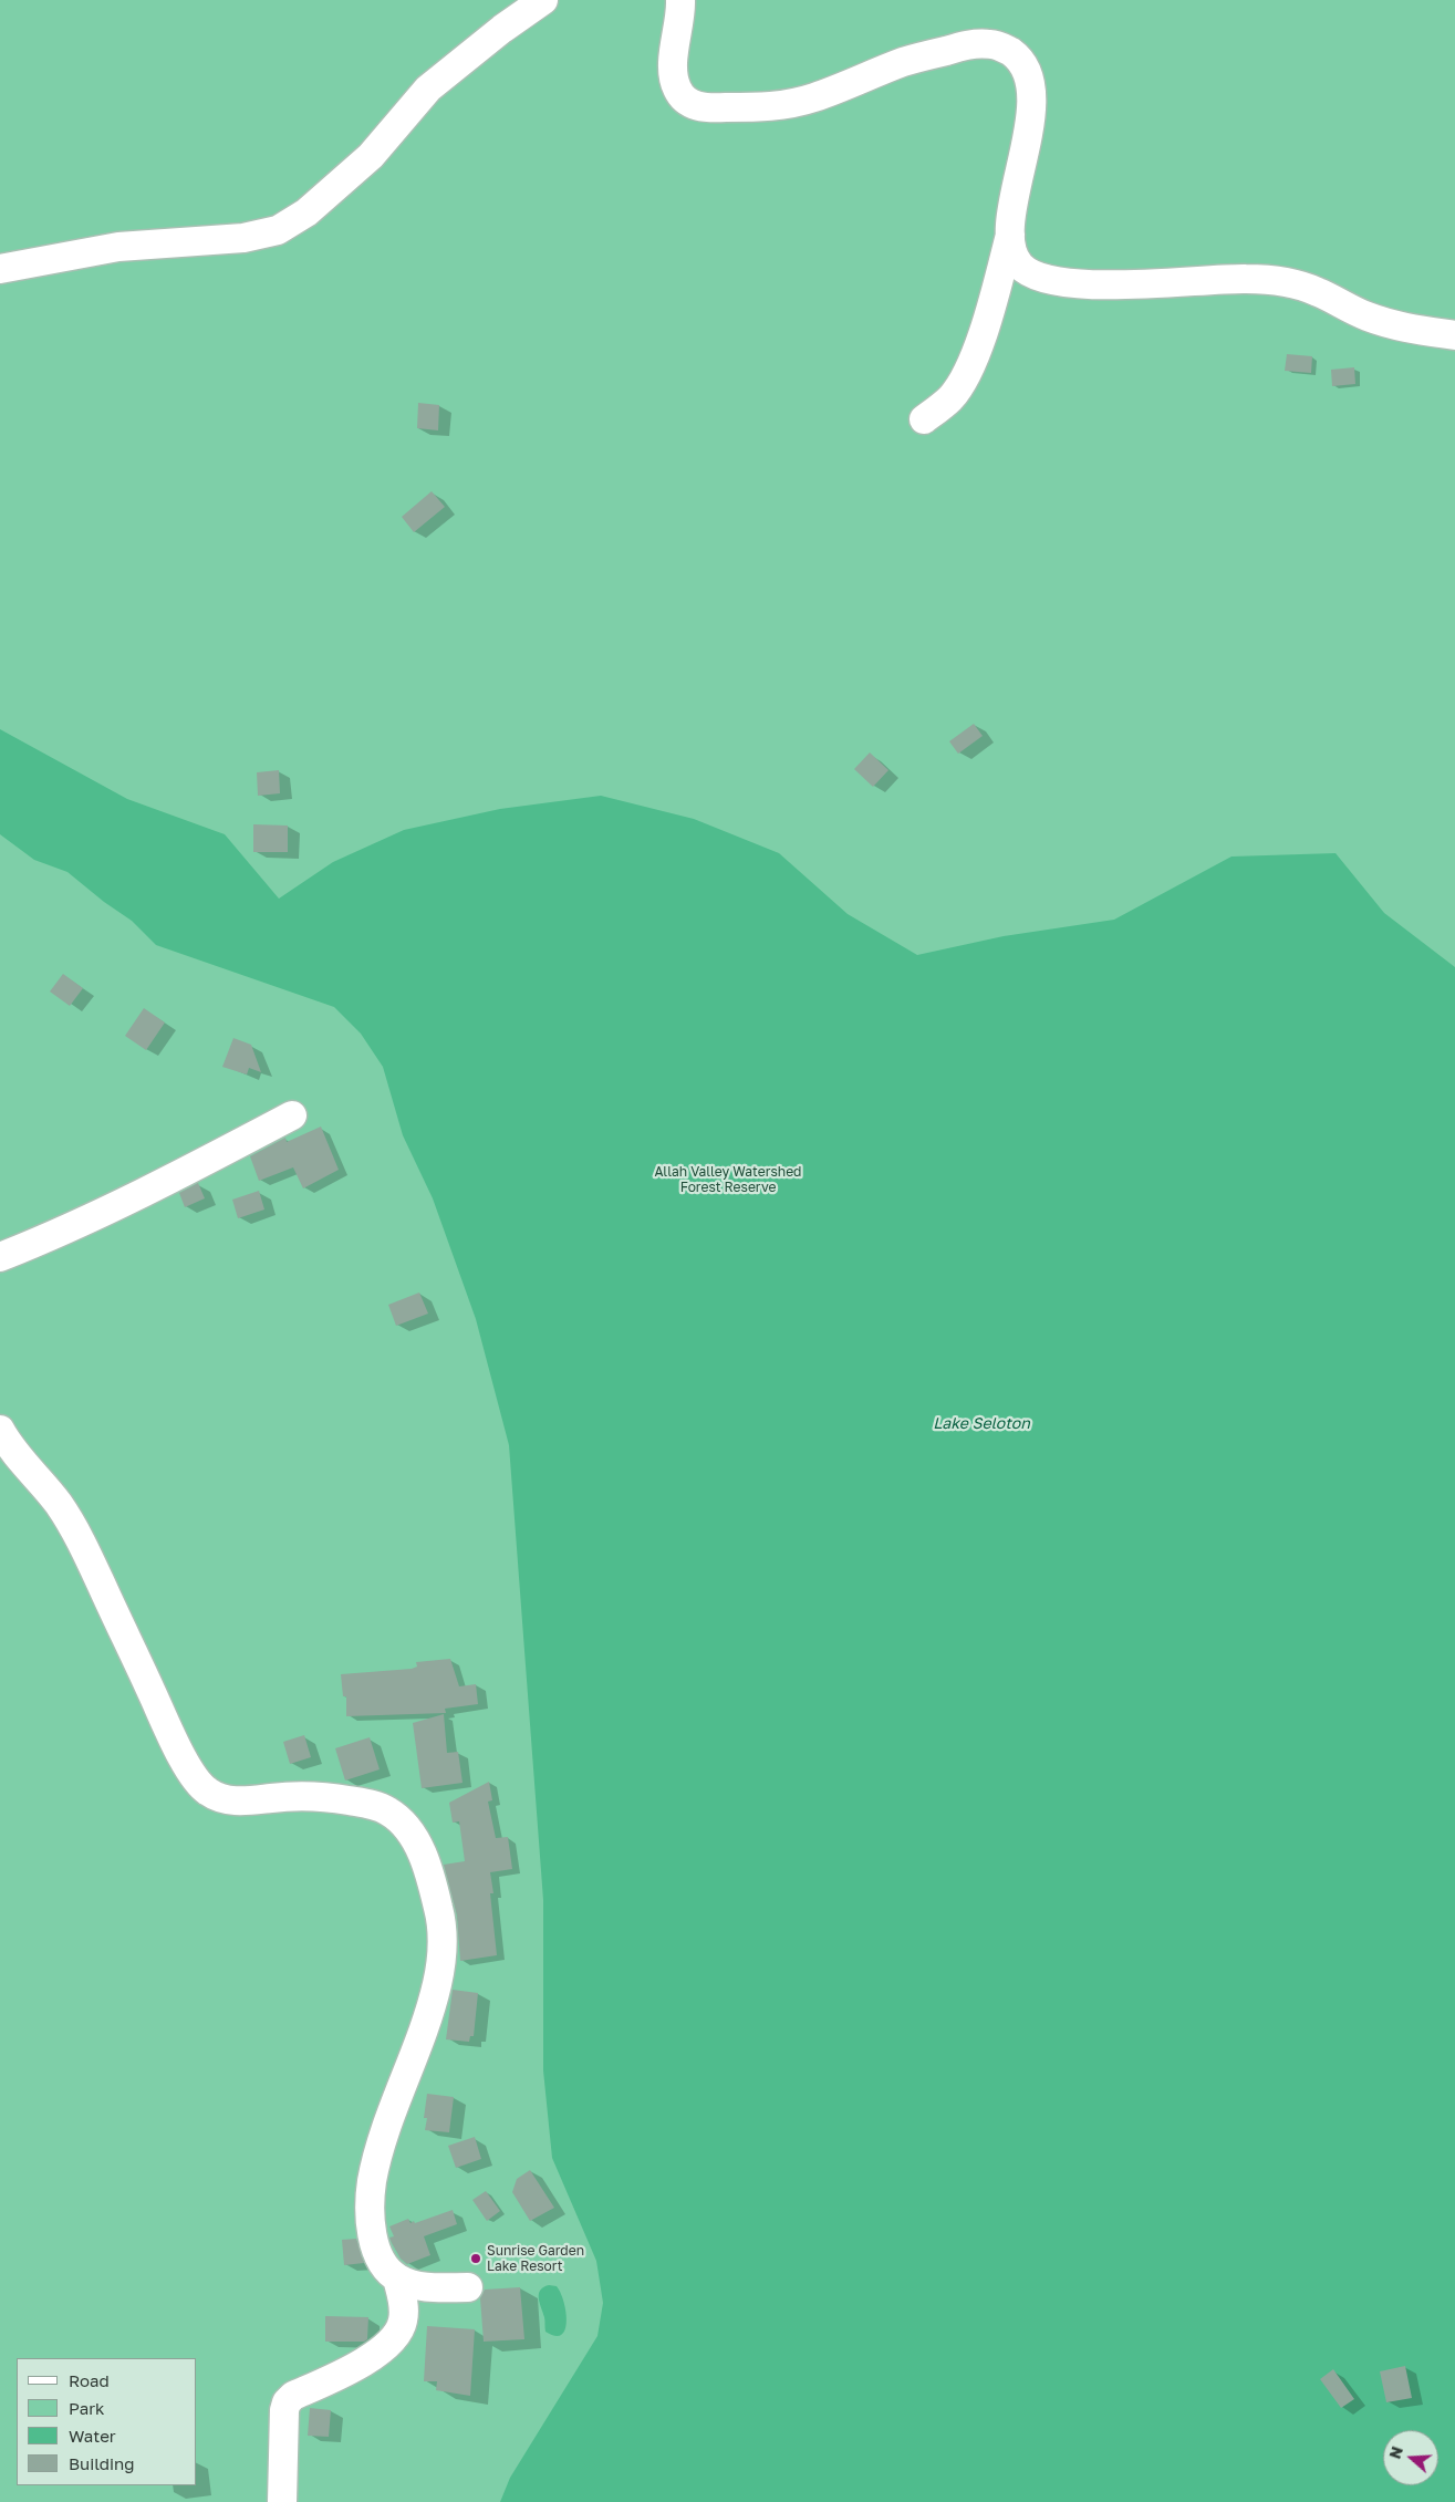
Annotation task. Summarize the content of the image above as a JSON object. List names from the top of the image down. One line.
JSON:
{"water":["Lake Seloton"],"parks":["Allah Valley Watershed Forest Reserve"],"places":["Sunrise Garden Lake Resort"],"legend":["Road","Park","Water","Building"],"north":"left"}
